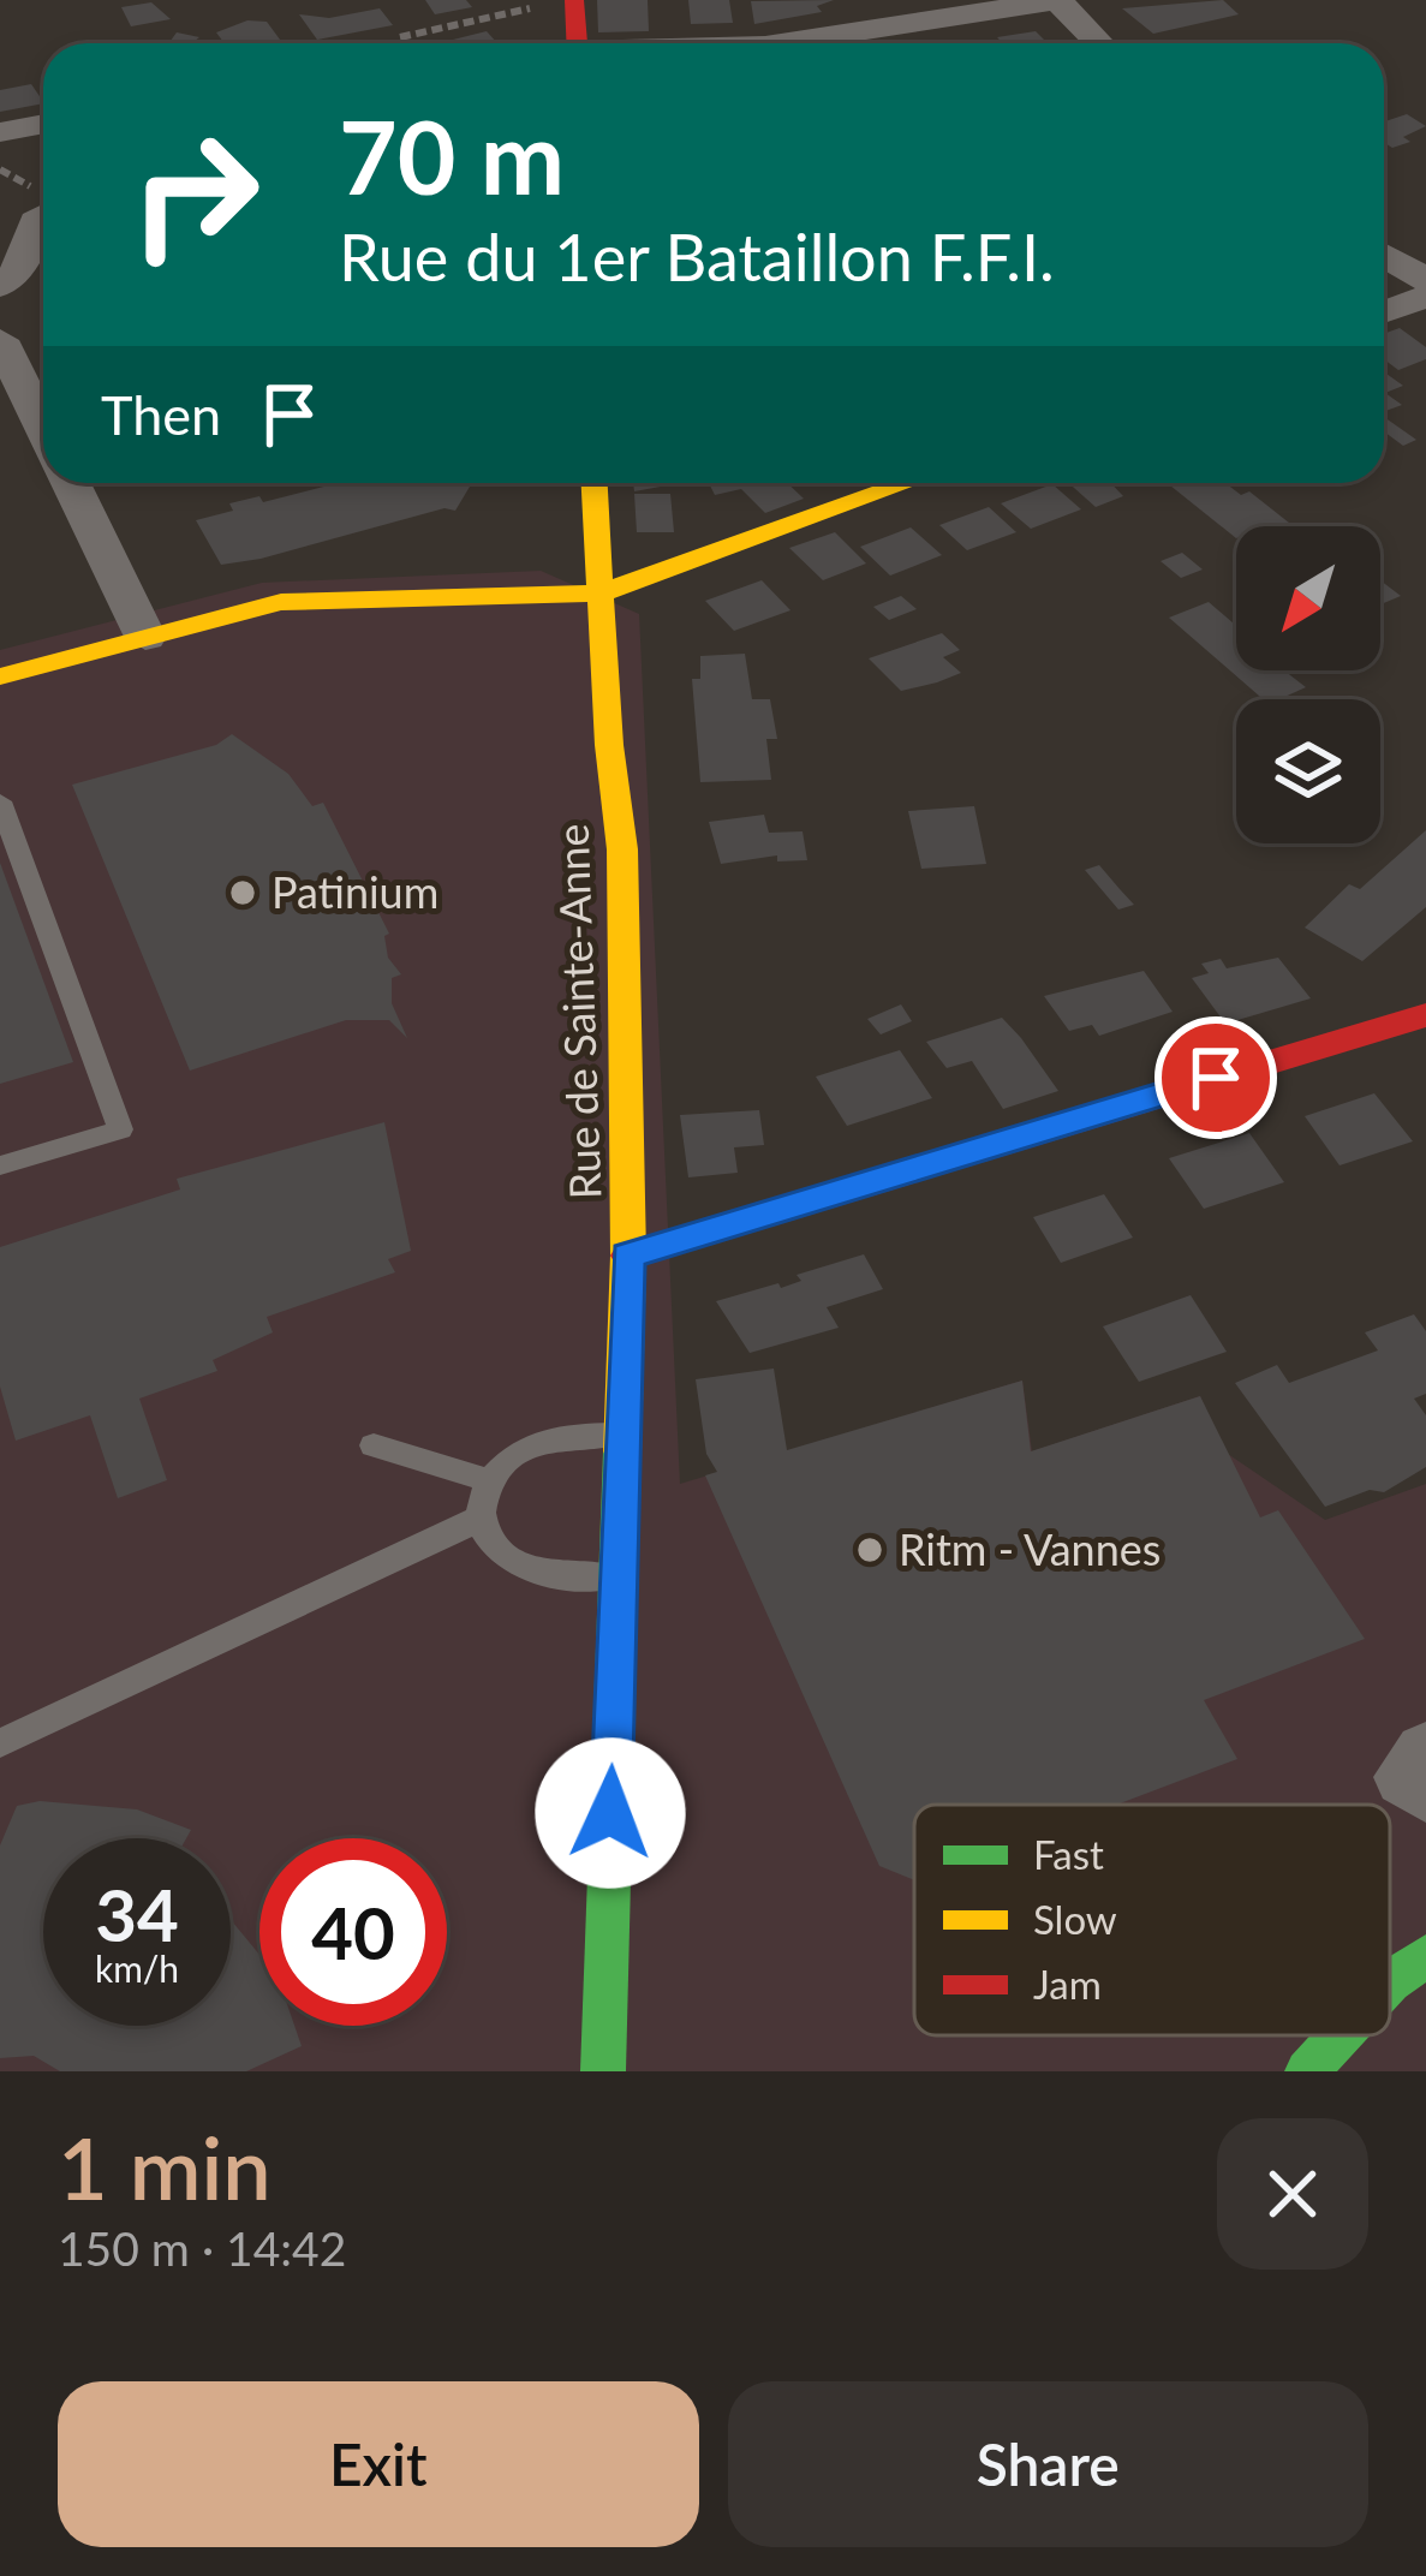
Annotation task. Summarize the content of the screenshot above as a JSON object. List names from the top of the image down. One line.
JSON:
{"streets":{"street":["Rue de Sainte-Anne"]},"places":["Patinium","Ritm - Vannes"],"legend":["Fast","Slow","Jam"],"north":"bottom left","page":{"turn":["70 m","Rue du 1er Bataillon F.F.I."],"then":"Then","speed":"34 km/h","limit":"40","heading":["1 min","150 m · 14:42"],"buttons":["Exit","Share"]}}
